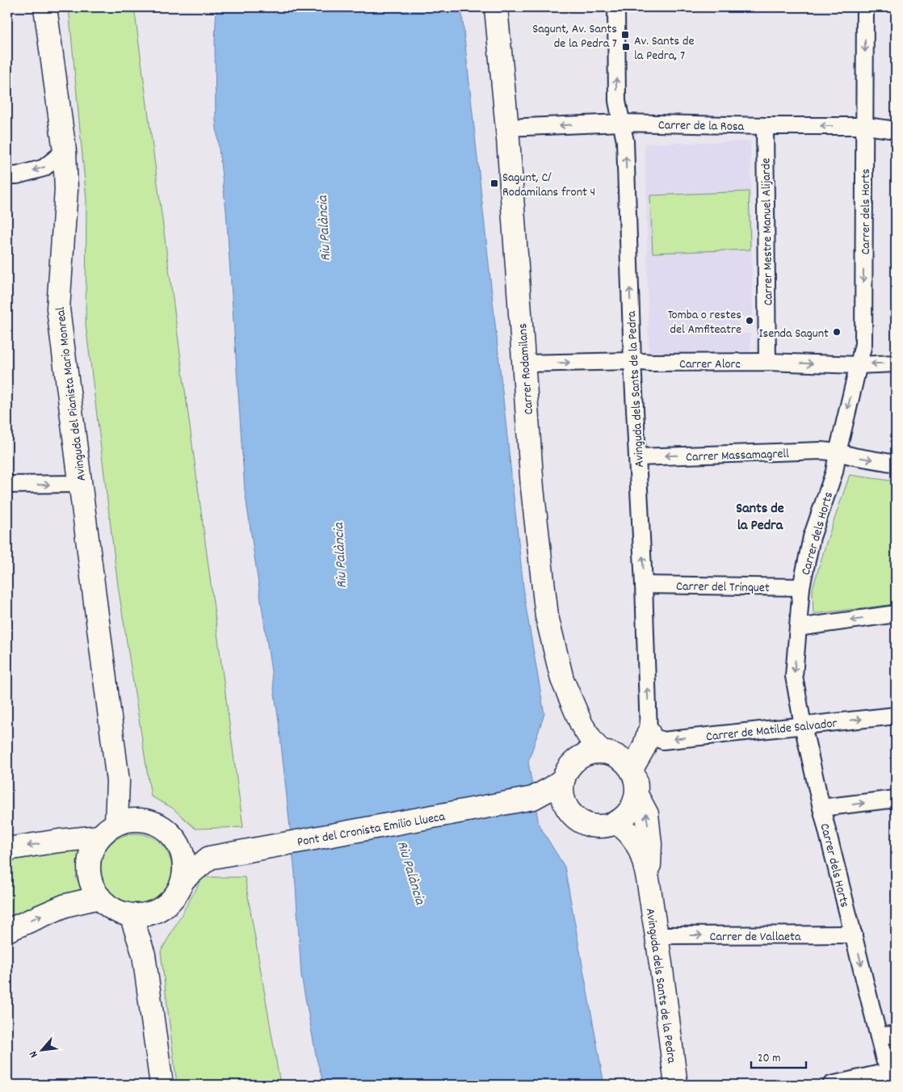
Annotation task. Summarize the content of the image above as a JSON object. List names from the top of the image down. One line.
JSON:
{"streets":{"street":["Carrer de la Rosa","Carrer dels Horts","Carrer Mestre Manuel Alijarde","Carrer Alorc","Carrer Rodamilans","Avinguda dels Sants de la Pedra","Avinguda del Pianista Mario Monreal","Carrer Massamagrell","Carrer del Trinquet","Carrer de Matilde Salvador","Pont del Cronista Emilio Llueca","Carrer de Vallaeta"]},"crossings":[["Carrer de la Rosa","Carrer dels Horts"],["Carrer de la Rosa","Carrer Mestre Manuel Alijarde"],["Carrer de la Rosa","Carrer Rodamilans"],["Carrer de la Rosa","Avinguda dels Sants de la Pedra"],["Carrer dels Horts","Carrer Alorc"],["Carrer dels Horts","Carrer Massamagrell"],["Carrer dels Horts","Carrer del Trinquet"],["Carrer dels Horts","Carrer de Matilde Salvador"],["Carrer dels Horts","Carrer de Vallaeta"],["Carrer Mestre Manuel Alijarde","Carrer Alorc"],["Carrer Alorc","Carrer Rodamilans"],["Carrer Alorc","Avinguda dels Sants de la Pedra"],["Carrer Rodamilans","Avinguda dels Sants de la Pedra"],["Carrer Rodamilans","Pont del Cronista Emilio Llueca"],["Avinguda dels Sants de la Pedra","Carrer Massamagrell"],["Avinguda dels Sants de la Pedra","Carrer del Trinquet"],["Avinguda dels Sants de la Pedra","Carrer de Matilde Salvador"],["Avinguda dels Sants de la Pedra","Pont del Cronista Emilio Llueca"],["Avinguda dels Sants de la Pedra","Carrer de Vallaeta"]],"one_way":["Carrer de la Rosa","Carrer dels Horts","Avinguda dels Sants de la Pedra","Carrer de Vallaeta"],"districts":["Sants de la Pedra"],"water":["Riu Palància"],"places":{"transit":["Sagunt, Av. Sants de la Pedra 7","Av. Sants de la Pedra, 7","Sagunt, C/ Rodamilans front 4"],"other":["Tomba o restes del Amfiteatre","Isenda Sagunt"]},"scale_bar":"20 m","north":"bottom left"}
